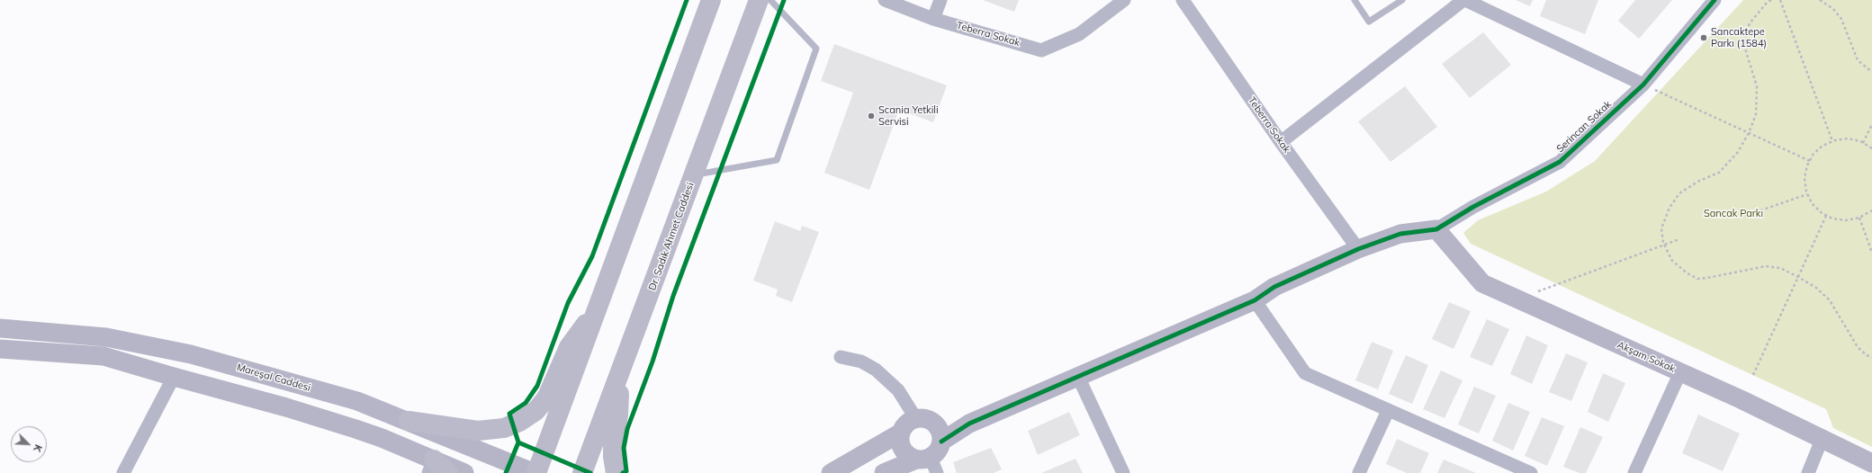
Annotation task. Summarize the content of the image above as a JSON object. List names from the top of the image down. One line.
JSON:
{"streets":{"main road":["Dr. Sadık Ahmet Caddesi"],"street":["Teberra Sokak","Serincan Sokak","Akşam Sokak","Mareşal Caddesi"]},"crossings":[["Serincan Sokak","Akşam Sokak"]],"parks":["Sancak Parkı"],"places":["Sancaktepe Parkı (1584)","Scania Yetkili Servisi"],"north":"bottom right"}
